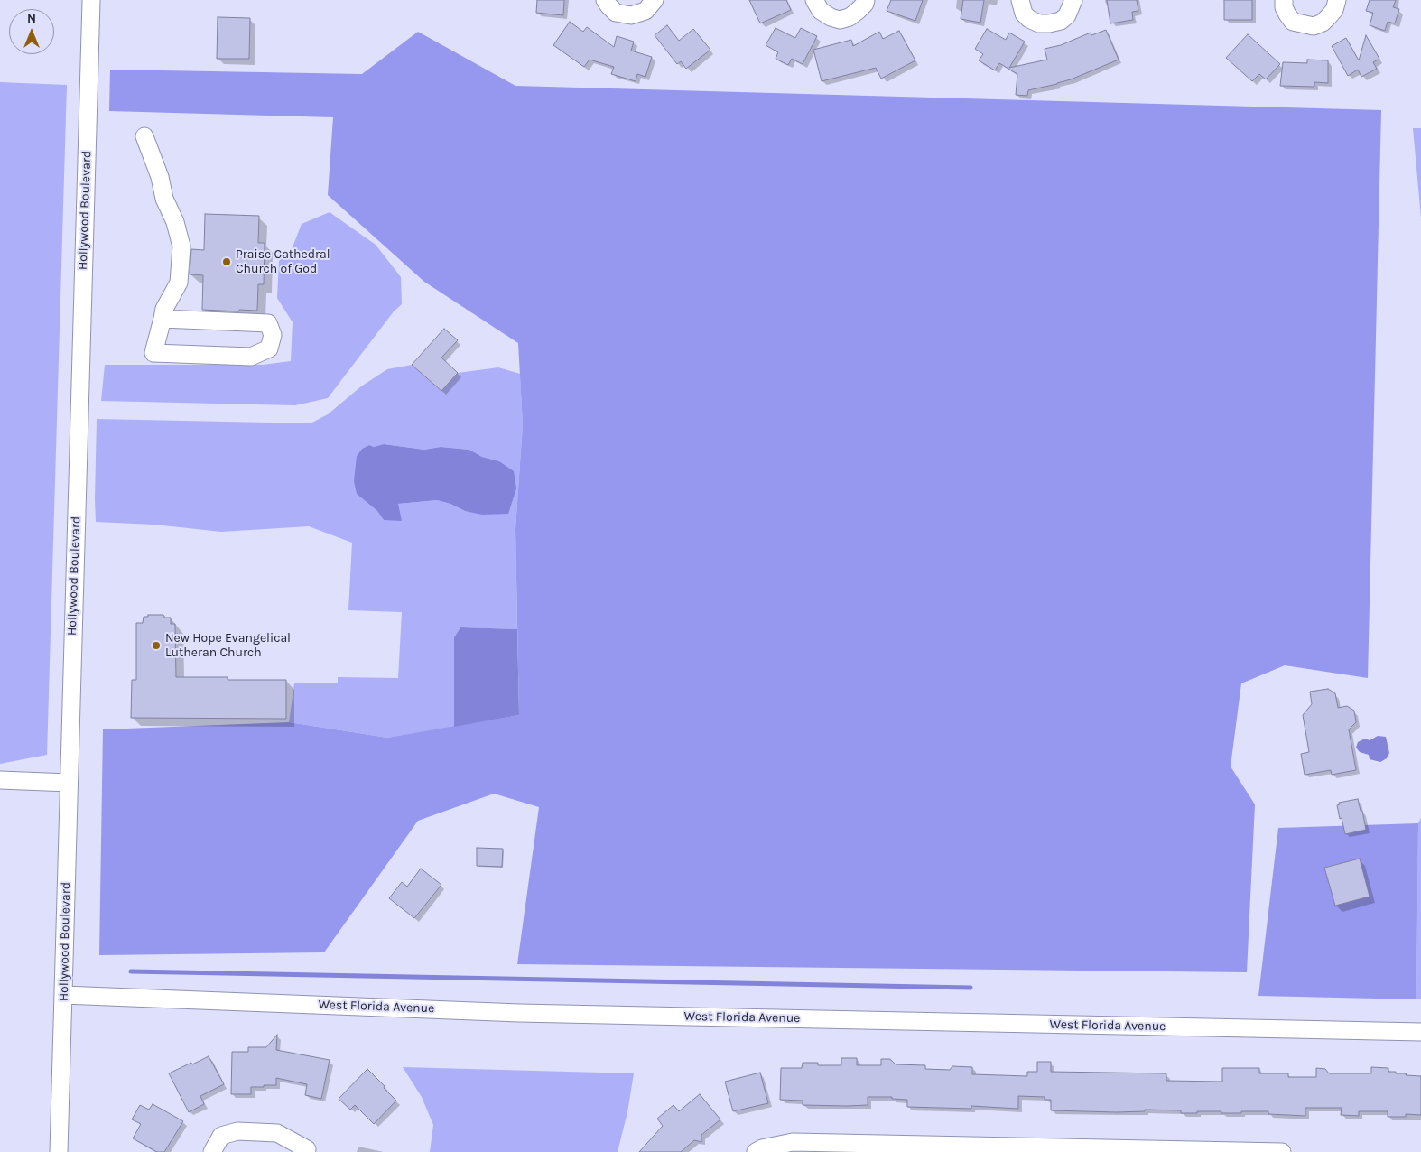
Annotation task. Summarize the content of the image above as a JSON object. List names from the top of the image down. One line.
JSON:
{"streets":{"street":["Hollywood Boulevard","West Florida Avenue"]},"crossings":[["Hollywood Boulevard","West Florida Avenue"]],"places":["Praise Cathedral Church of God","New Hope Evangelical Lutheran Church"],"north":"top"}
